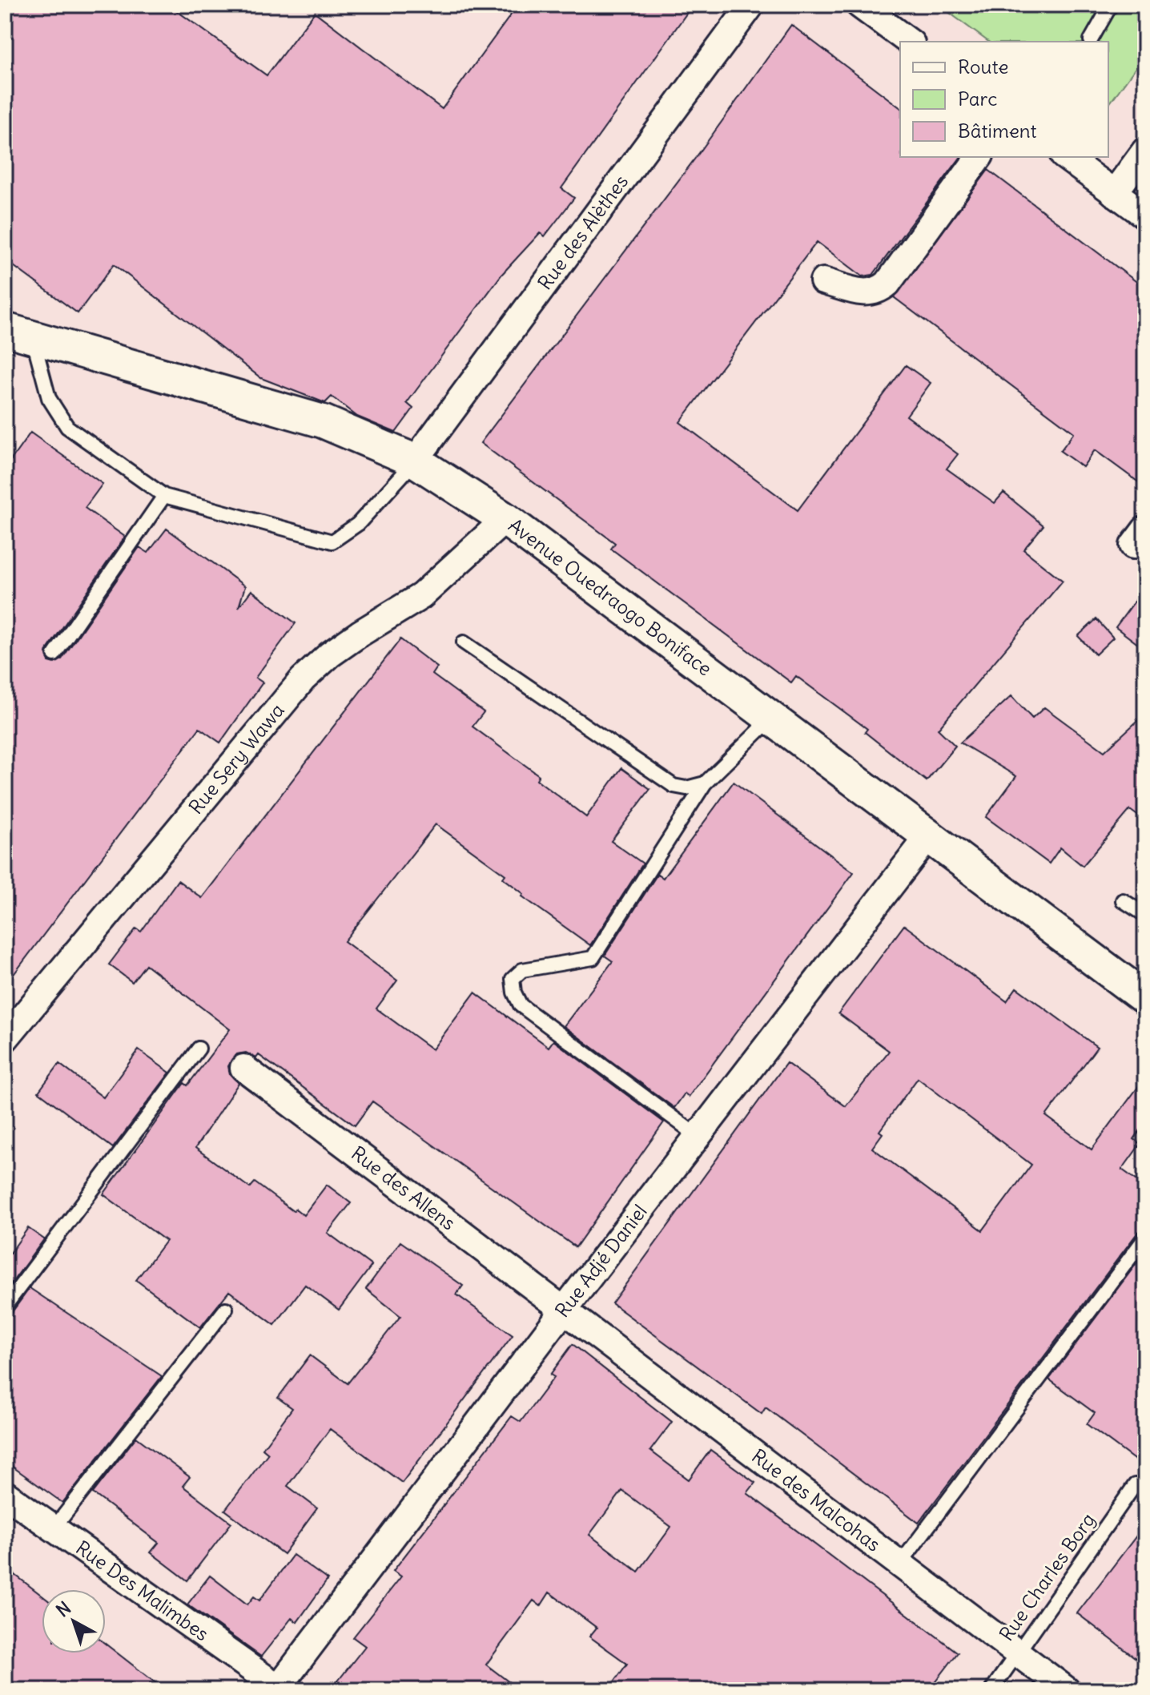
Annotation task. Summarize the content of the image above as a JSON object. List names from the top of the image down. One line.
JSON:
{"streets":{"street":["Rue des Alèthes","Avenue Ouedraogo Boniface","Rue Sery Wawa","Rue des Allens","Rue Adjé Daniel","Rue des Malcohas","Rue Des Malimbes"],"lane":["Rue Charles Borg"]},"crossings":[["Rue des Alèthes","Avenue Ouedraogo Boniface"],["Avenue Ouedraogo Boniface","Rue Sery Wawa"],["Avenue Ouedraogo Boniface","Rue Adjé Daniel"],["Rue des Allens","Rue Adjé Daniel"],["Rue des Allens","Rue des Malcohas"],["Rue Adjé Daniel","Rue des Malcohas"],["Rue Adjé Daniel","Rue Des Malimbes"],["Rue des Malcohas","Rue Charles Borg"]],"legend":["Route","Parc","Bâtiment"],"north":"top left"}
